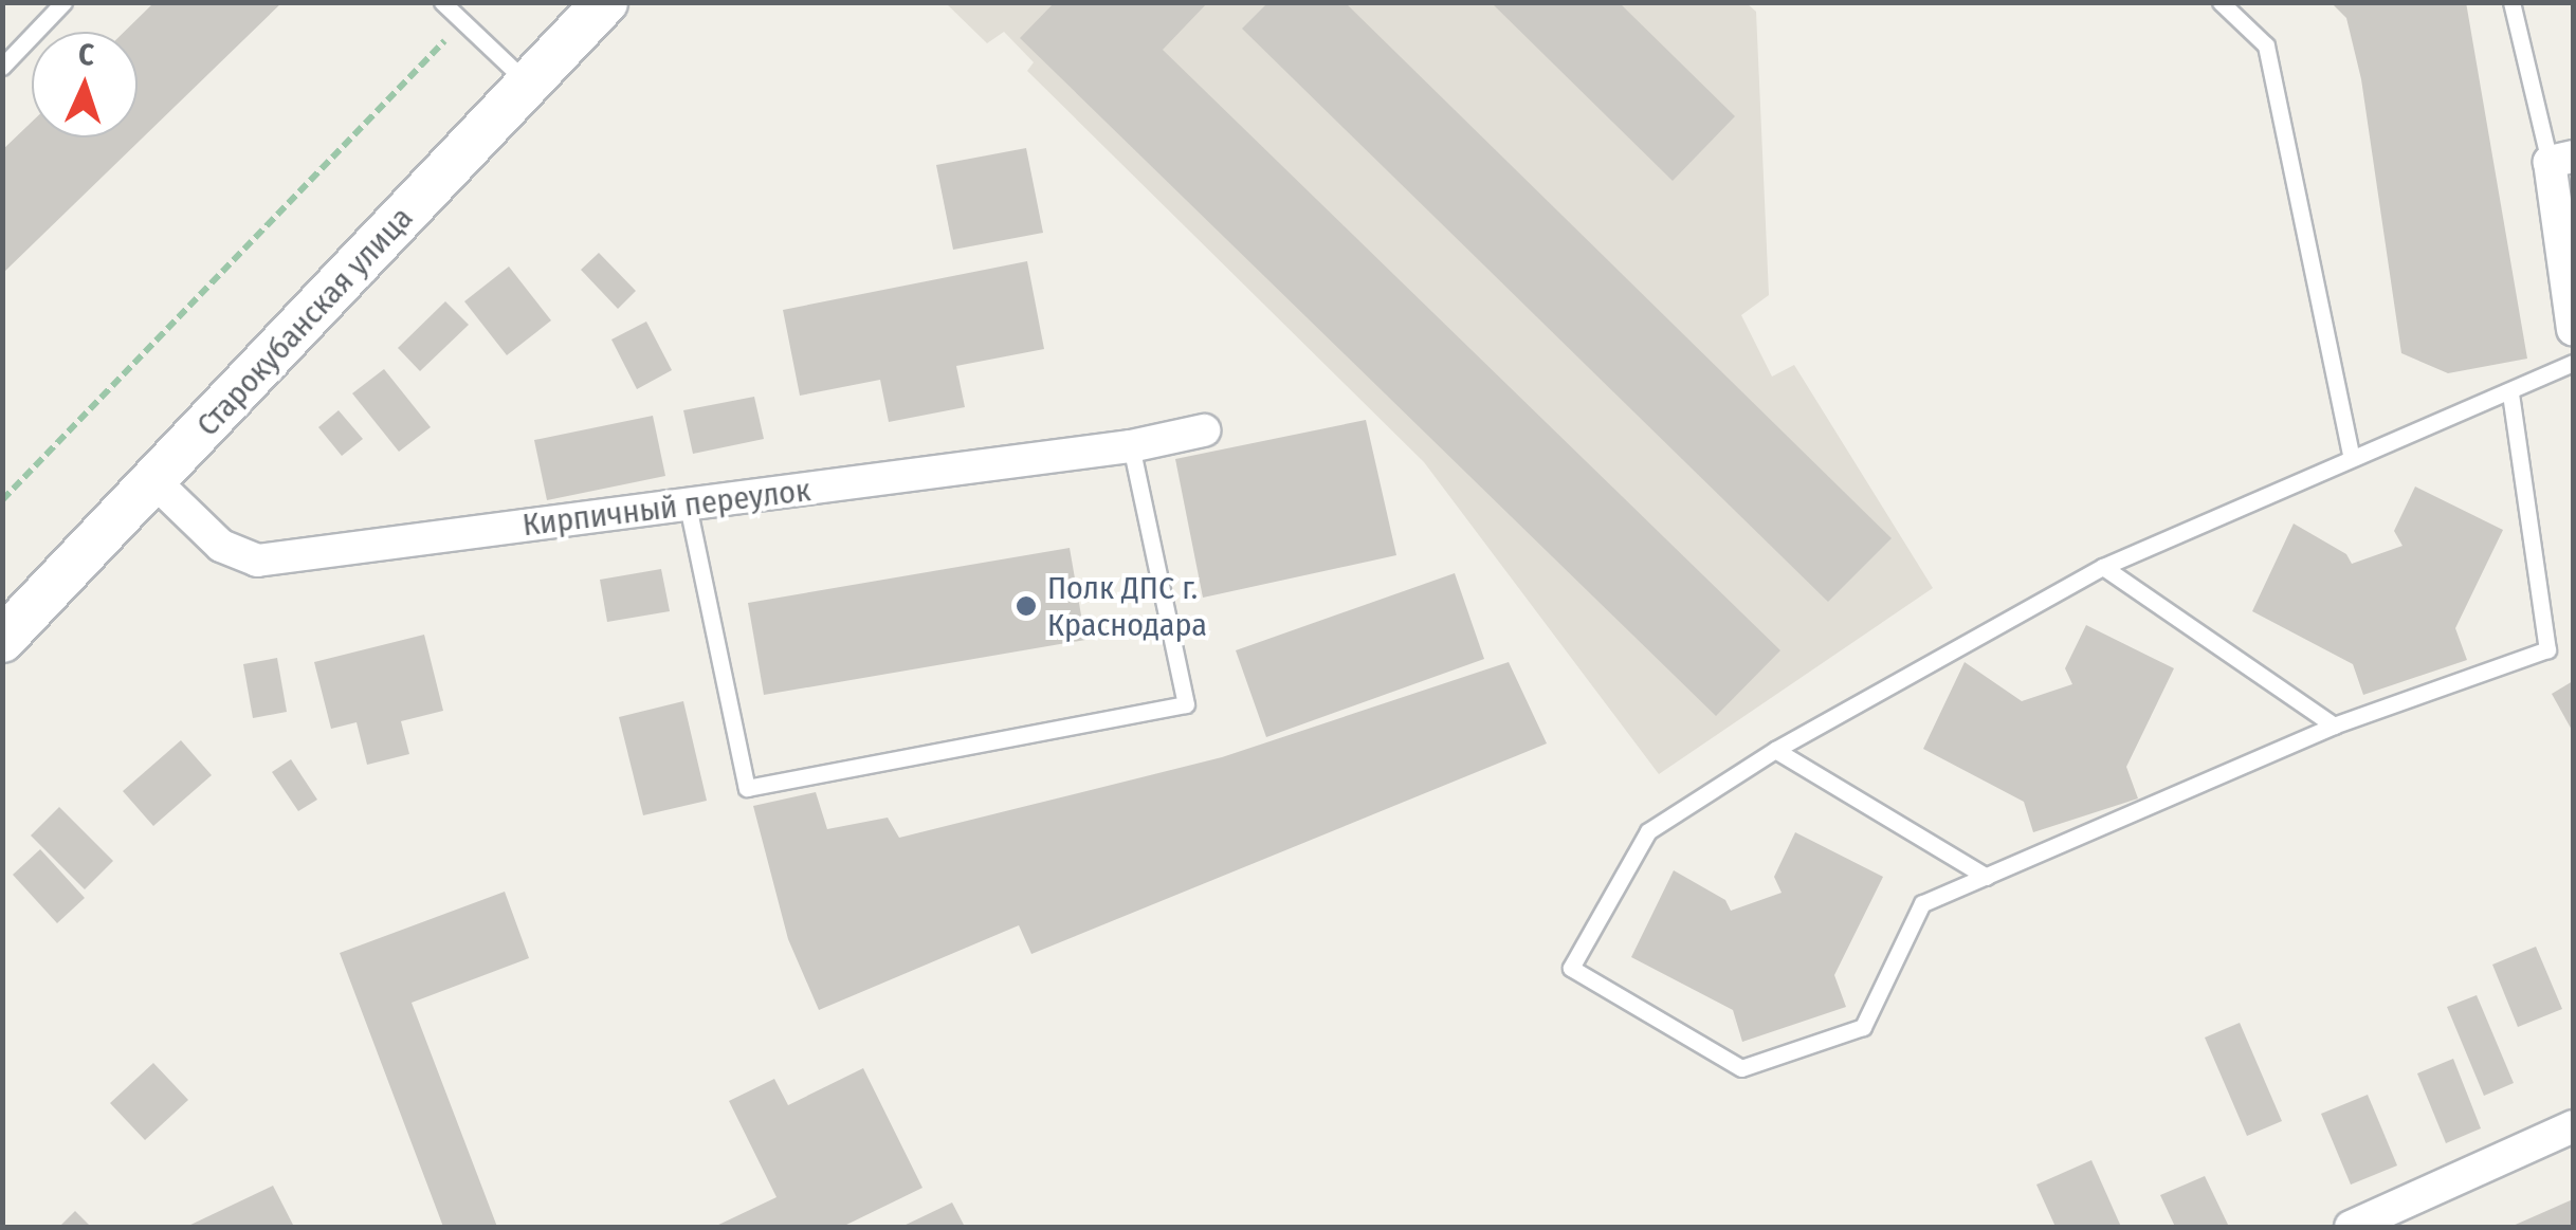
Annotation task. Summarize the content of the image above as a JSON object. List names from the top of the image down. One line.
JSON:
{"streets":{"street":["Старокубанская улица","Кирпичный переулок"]},"crossings":[["Старокубанская улица","Кирпичный переулок"]],"places":["Полк ДПС г. Краснодара"],"north":"top"}
